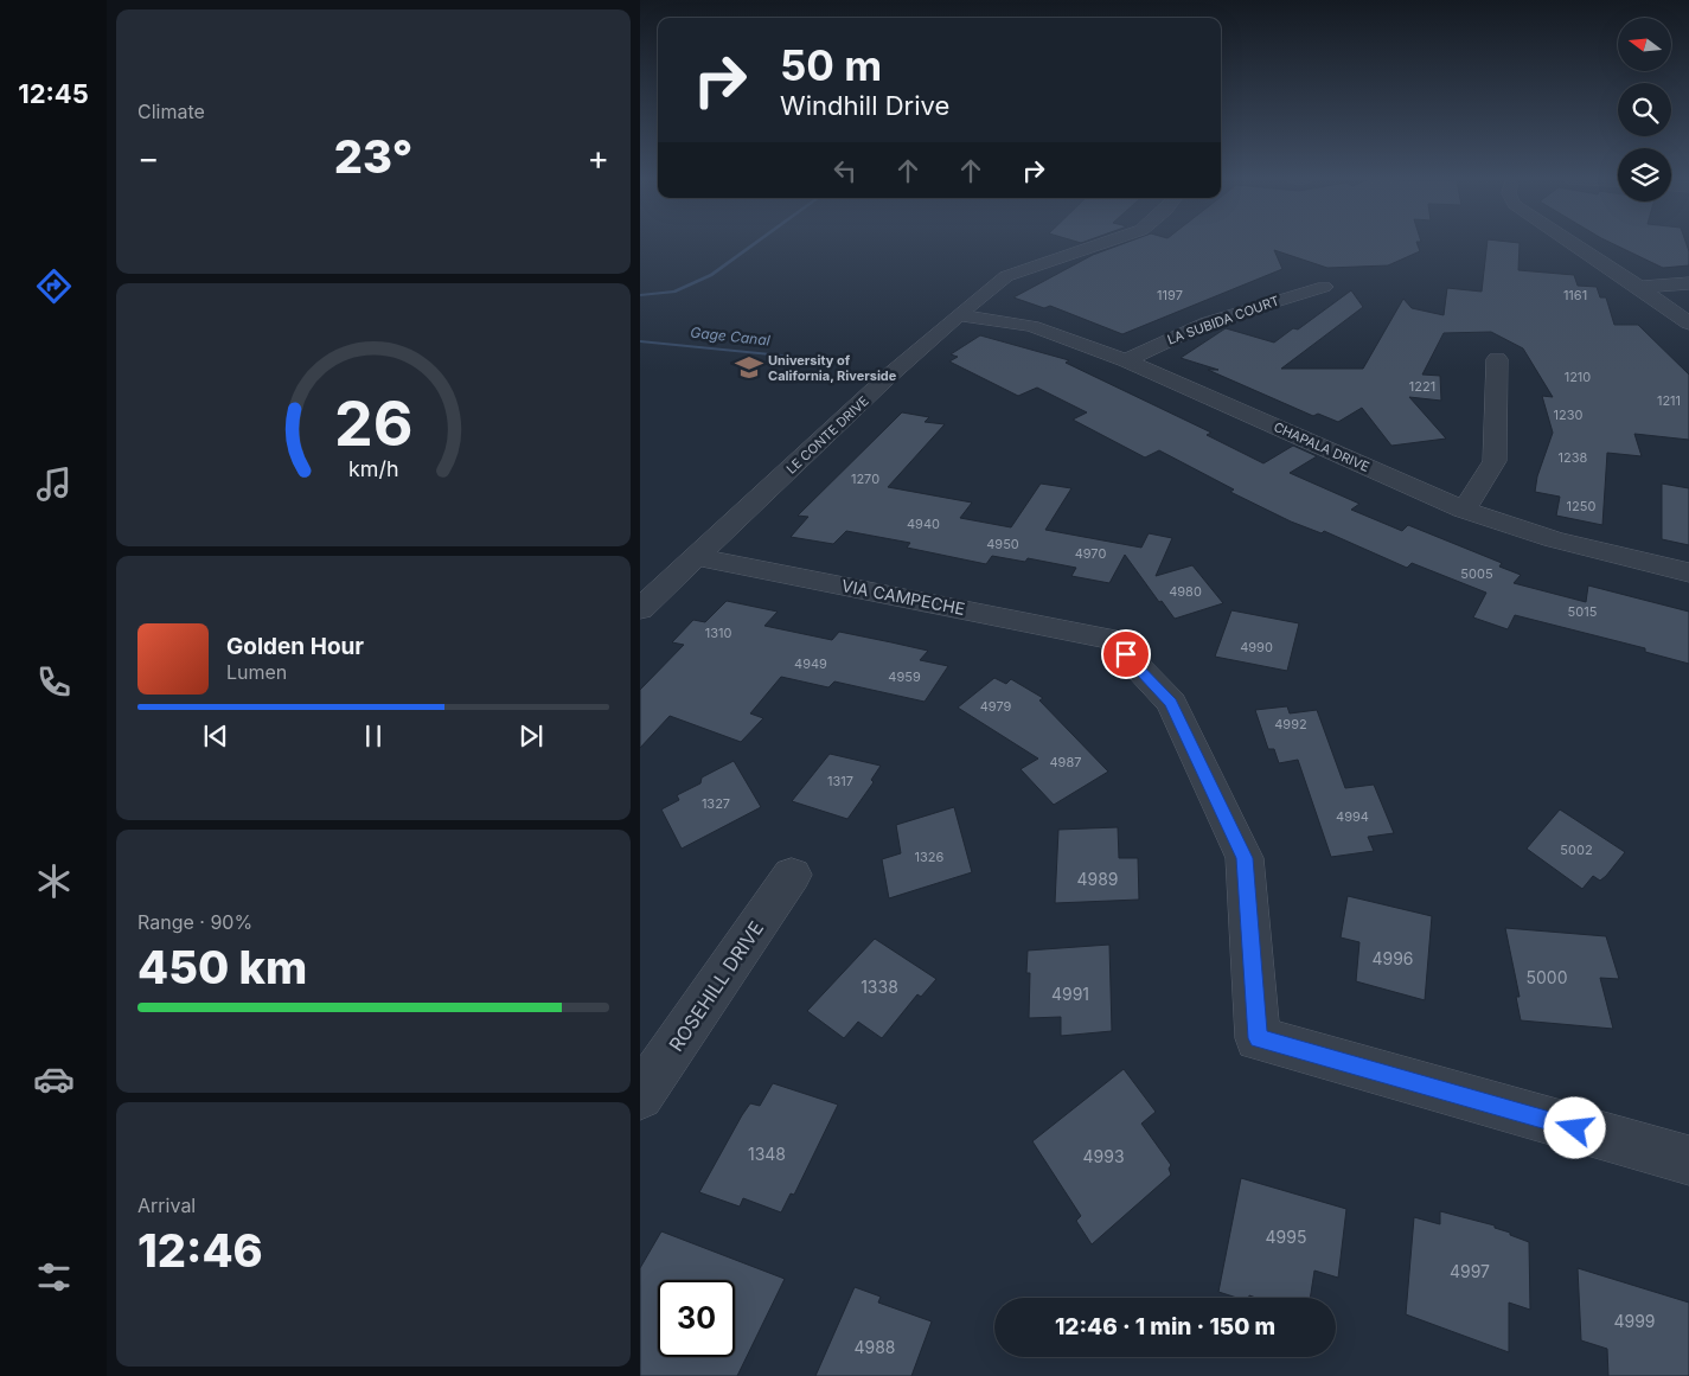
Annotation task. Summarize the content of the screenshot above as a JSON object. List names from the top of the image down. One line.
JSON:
{"streets":{"street":["LA SUBIDA COURT","LE CONTE DRIVE","CHAPALA DRIVE","VIA CAMPECHE","ROSEHILL DRIVE"]},"crossings":[["LA SUBIDA COURT","CHAPALA DRIVE"],["LE CONTE DRIVE","CHAPALA DRIVE"],["LE CONTE DRIVE","VIA CAMPECHE"]],"water":["Gage Canal"],"places":{"school or university":["University of California, Riverside"]},"house_numbers":["1197","1161","1210","1221","1211","1230","1238","1270","1250","4940","4950","4970","5005","4980","5015","1310","4990","4949","4959","4979","4992","4987","1317","1327","4994","5002","1326","4989","4996","5000","1338","4991","1348","4993","4995","4997","4999","4988"],"north":"left","page":{"tabs":"12:45","tile":["Climate",["Range · 90%","450 km"],["Arrival","12:46"]],"turn":["50 m","Windhill Drive"],"heat":["−","23°","+"],"song":["Golden Hour","Lumen"],"limit":"30","trip":"12:46 · 1 min · 150 m","gauge":["26","km/h"]}}
